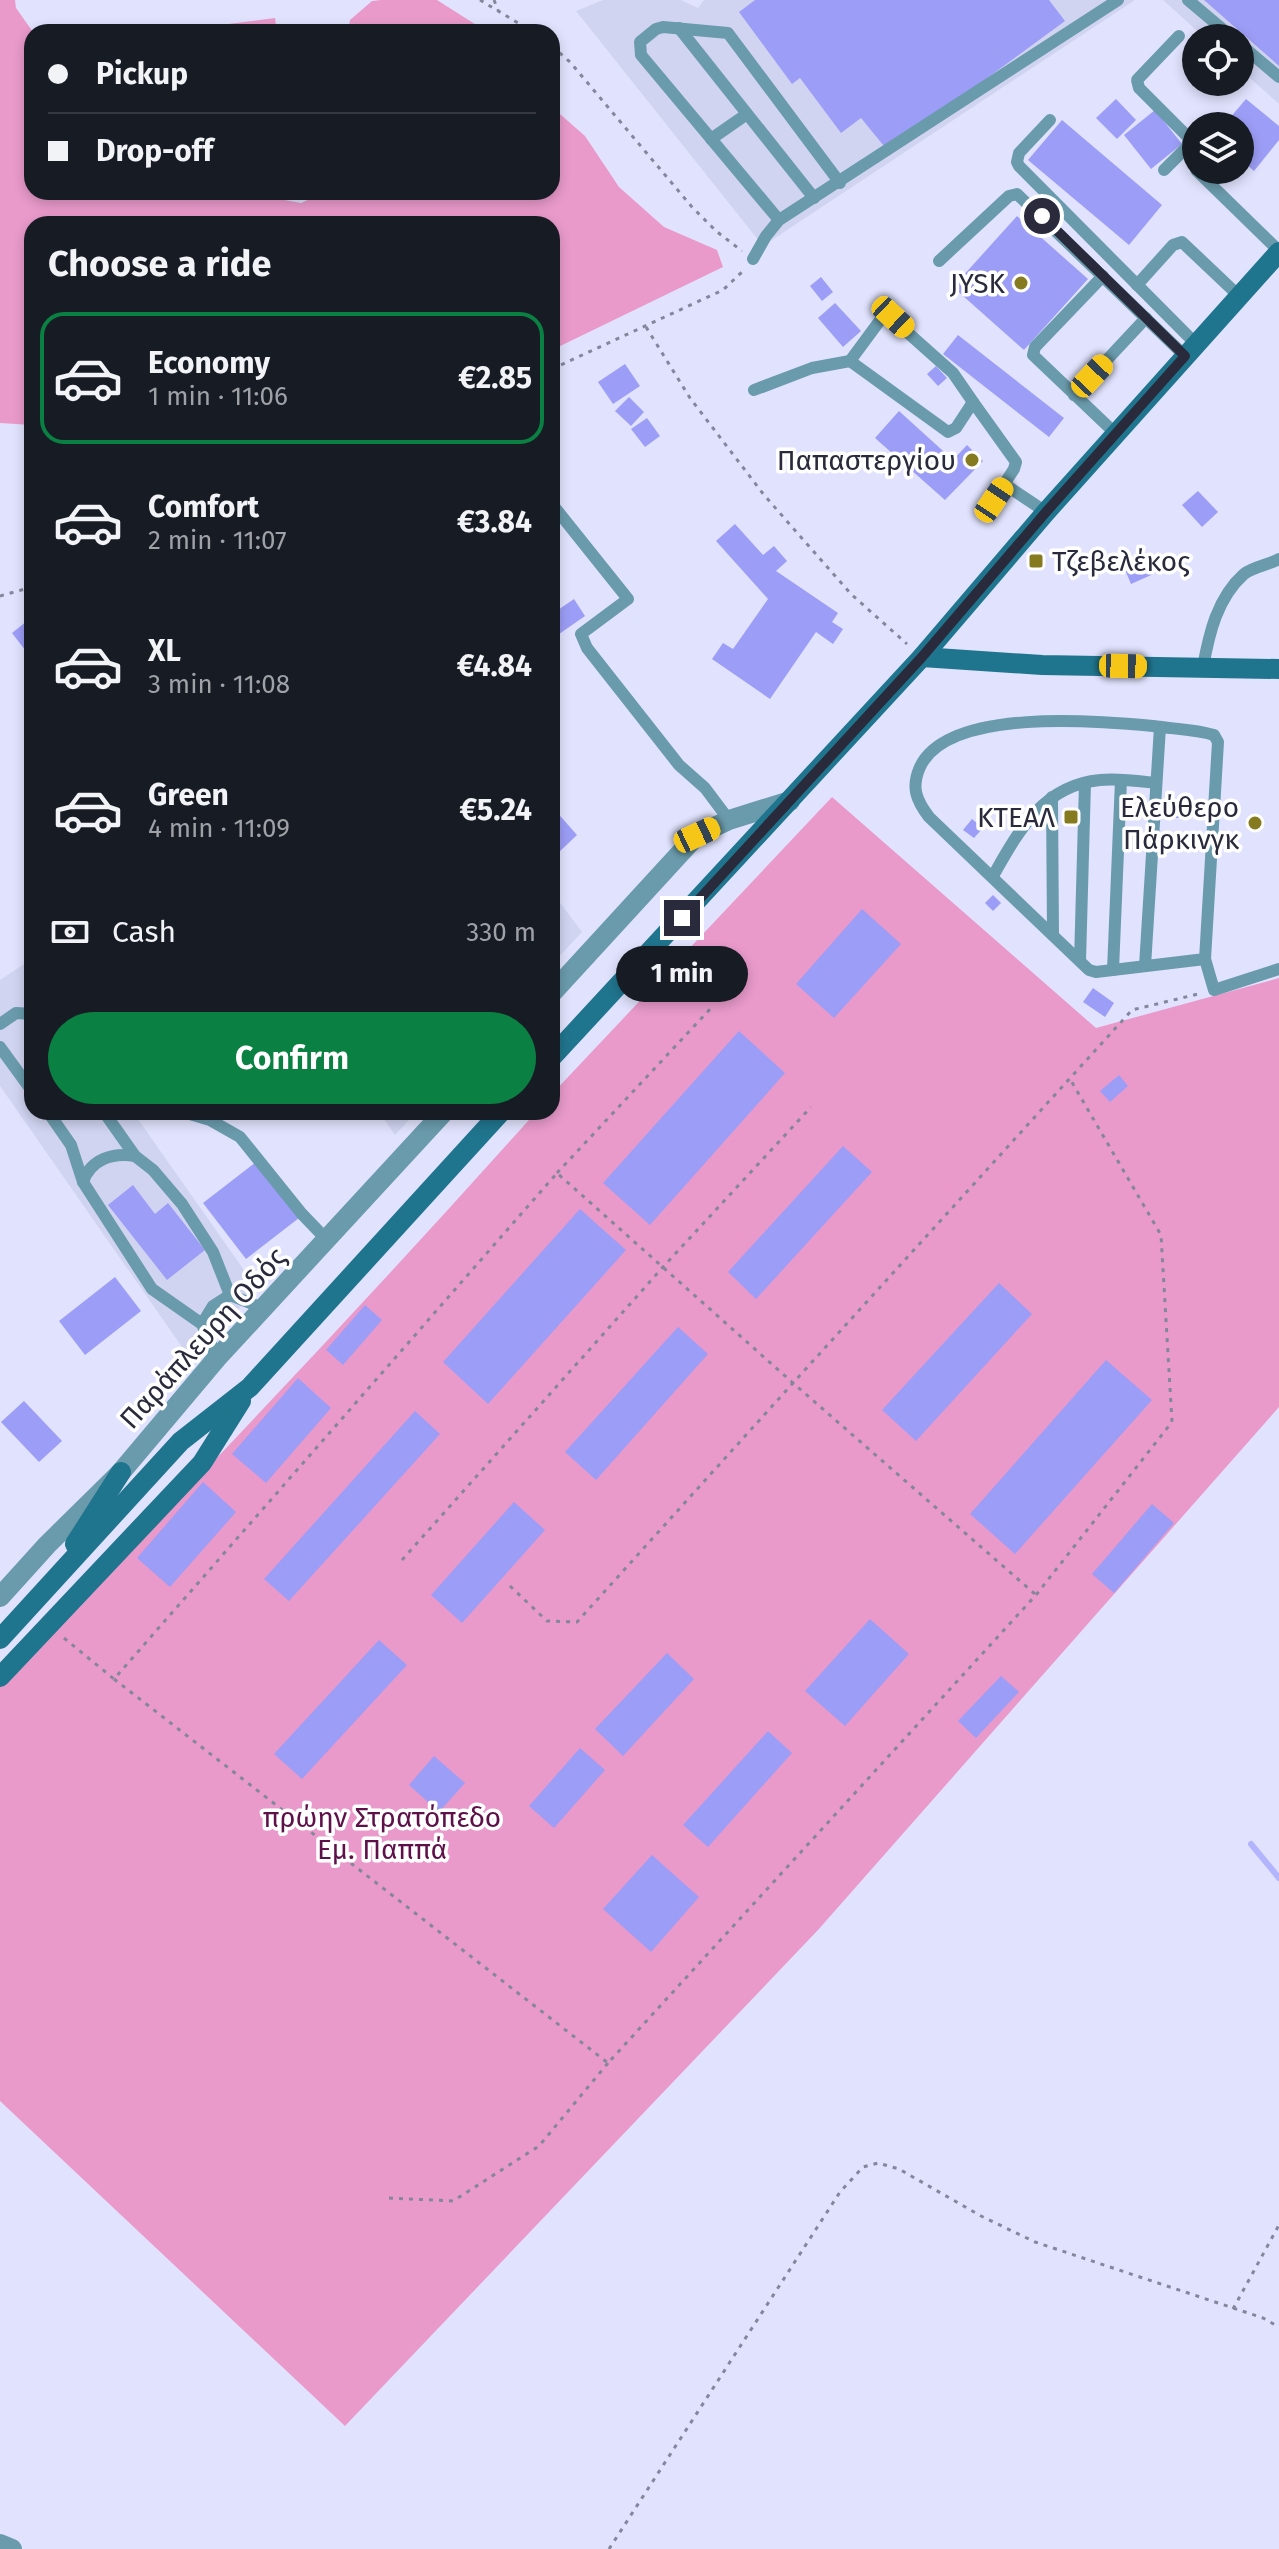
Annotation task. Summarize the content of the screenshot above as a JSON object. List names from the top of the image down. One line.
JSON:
{"streets":{"street":["Παράπλευρη Οδός"]},"parks":["πρώην Στρατόπεδο Εμ. Παππά"],"places":{"other":["JYSK","Παπαστεργίου","Ελεύθερο Πάρκινγκ"],"transit":["Τζεβελέκος","ΚΤΕΑΛ"]},"page":{"banner":["Pickup","Drop-off"],"heading":"Choose a ride","list":[{"name":"Economy","note":"1 min · 11:06","value":"€2.85"},{"name":"Comfort","note":"2 min · 11:07","value":"€3.84"},{"name":"XL","note":"3 min · 11:08","value":"€4.84"},{"name":"Green","note":"4 min · 11:09","value":"€5.24"}],"pay":["Cash","330 m"],"bubble":"1 min","buttons":"Confirm"}}
